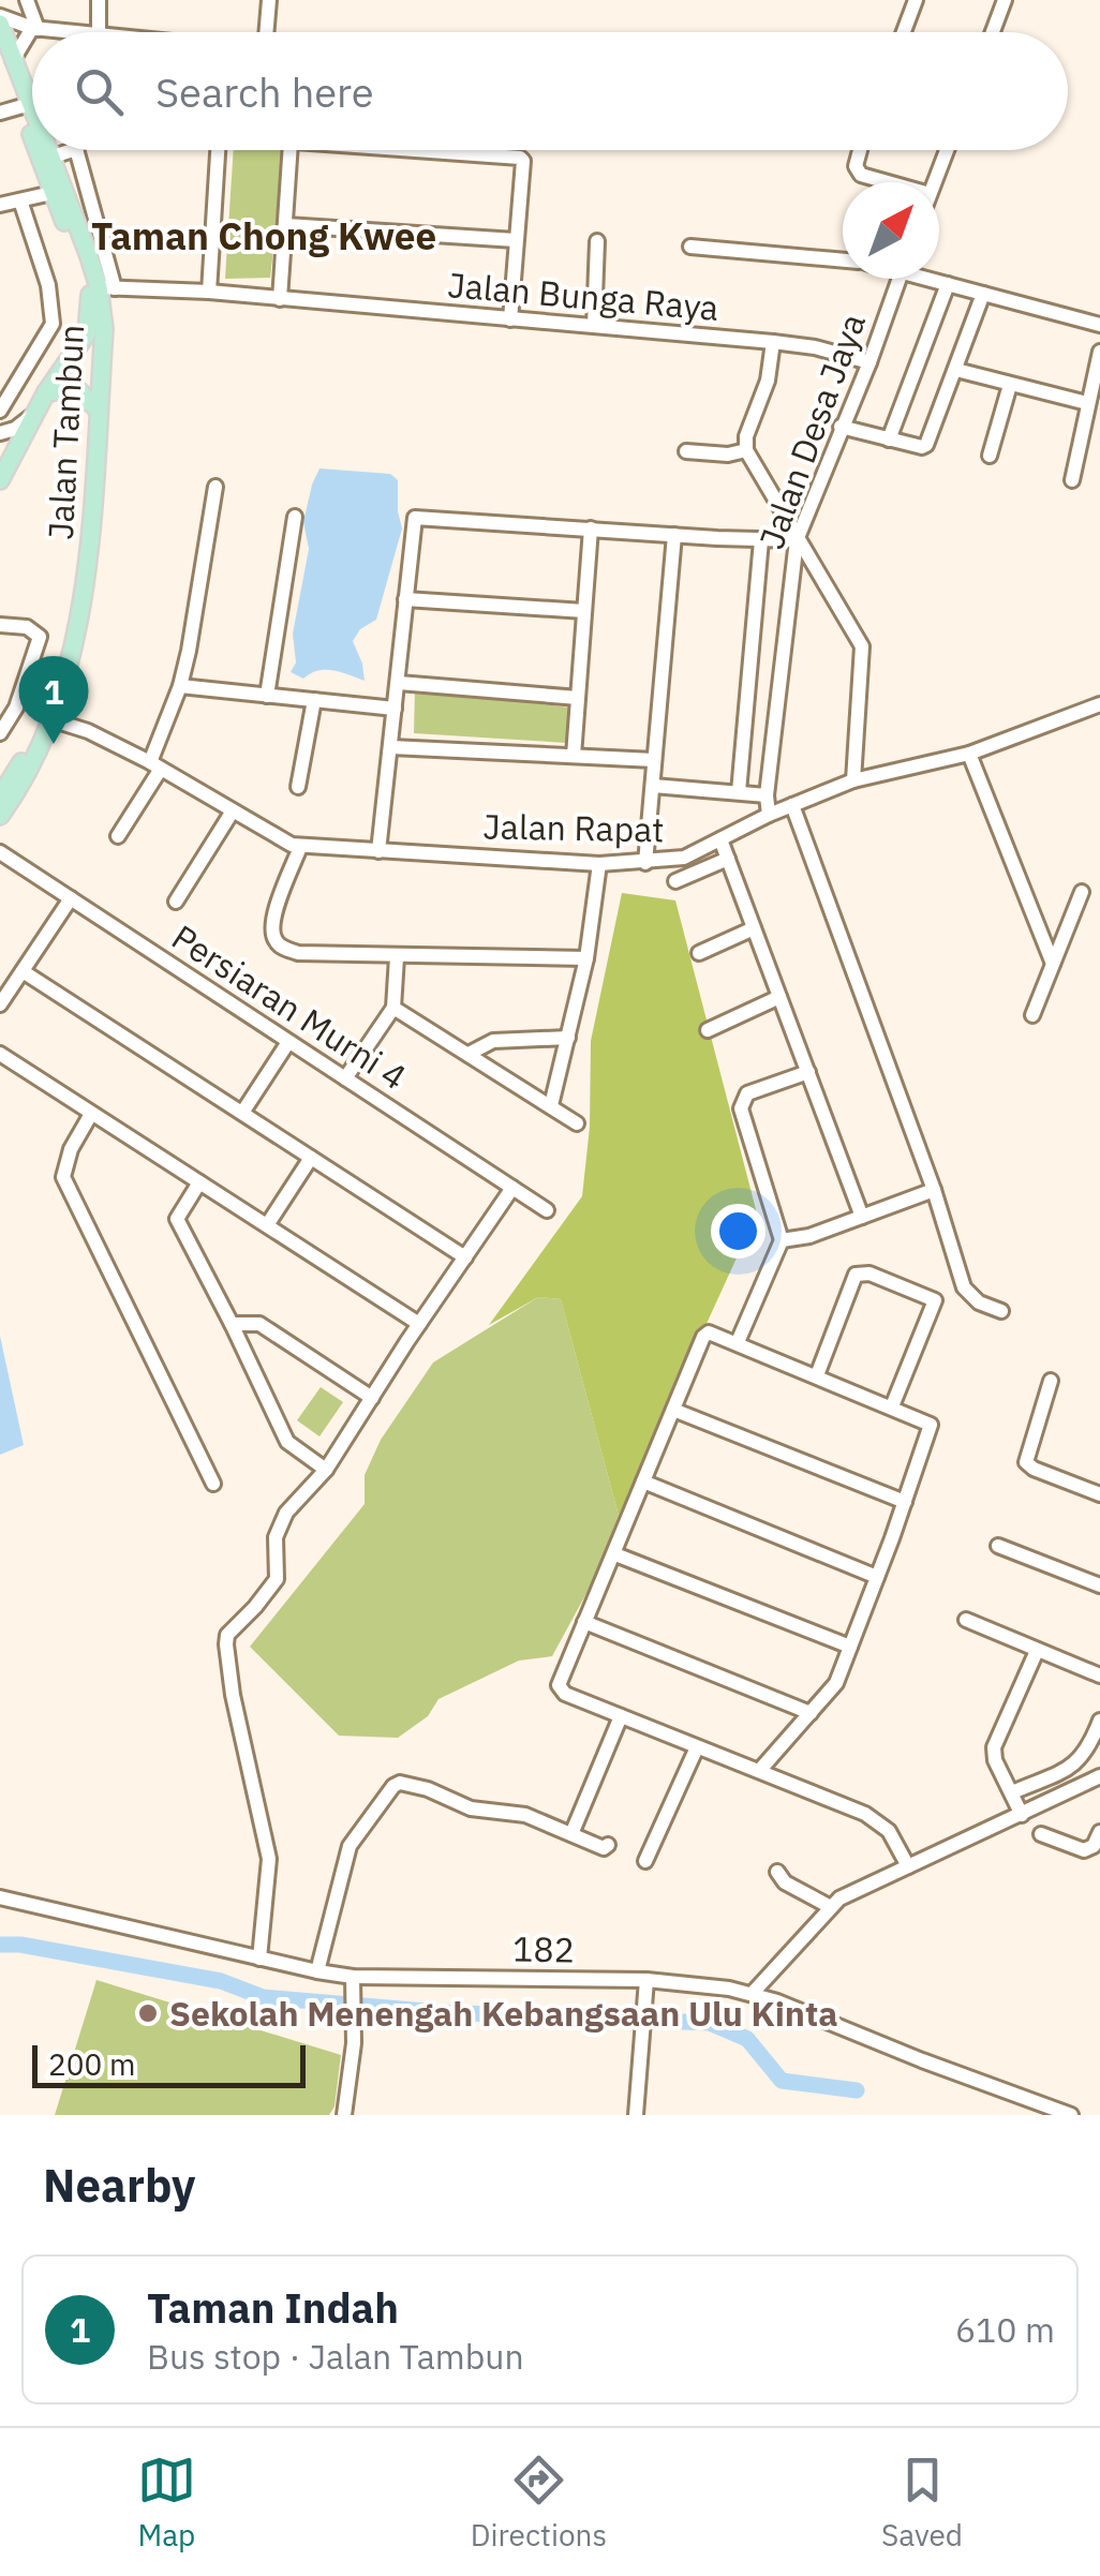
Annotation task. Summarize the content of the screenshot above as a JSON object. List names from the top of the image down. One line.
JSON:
{"streets":{"main road":["Jalan Tambun"],"street":["Jalan Bunga Raya","Jalan Desa Jaya","Jalan Rapat","Persiaran Murni 4","182"]},"crossings":[["Jalan Bunga Raya","Jalan Desa Jaya"],["Jalan Bunga Raya","Jalan Tambun"],["Jalan Desa Jaya","Jalan Rapat"],["Jalan Tambun","Jalan Rapat"]],"districts":["Taman Chong Kwee"],"places":["Sekolah Menengah Kebangsaan Ulu Kinta"],"scale_bar":"200 m","north":"top right","page":{"search":"Search here","pins":"1","scale":"200 m","heading":"Nearby","list":[{"mark":"1","name":"Taman Indah","note":"Bus stop · Jalan Tambun","value":"610 m"}],"nav":["Map","Directions","Saved"]}}
